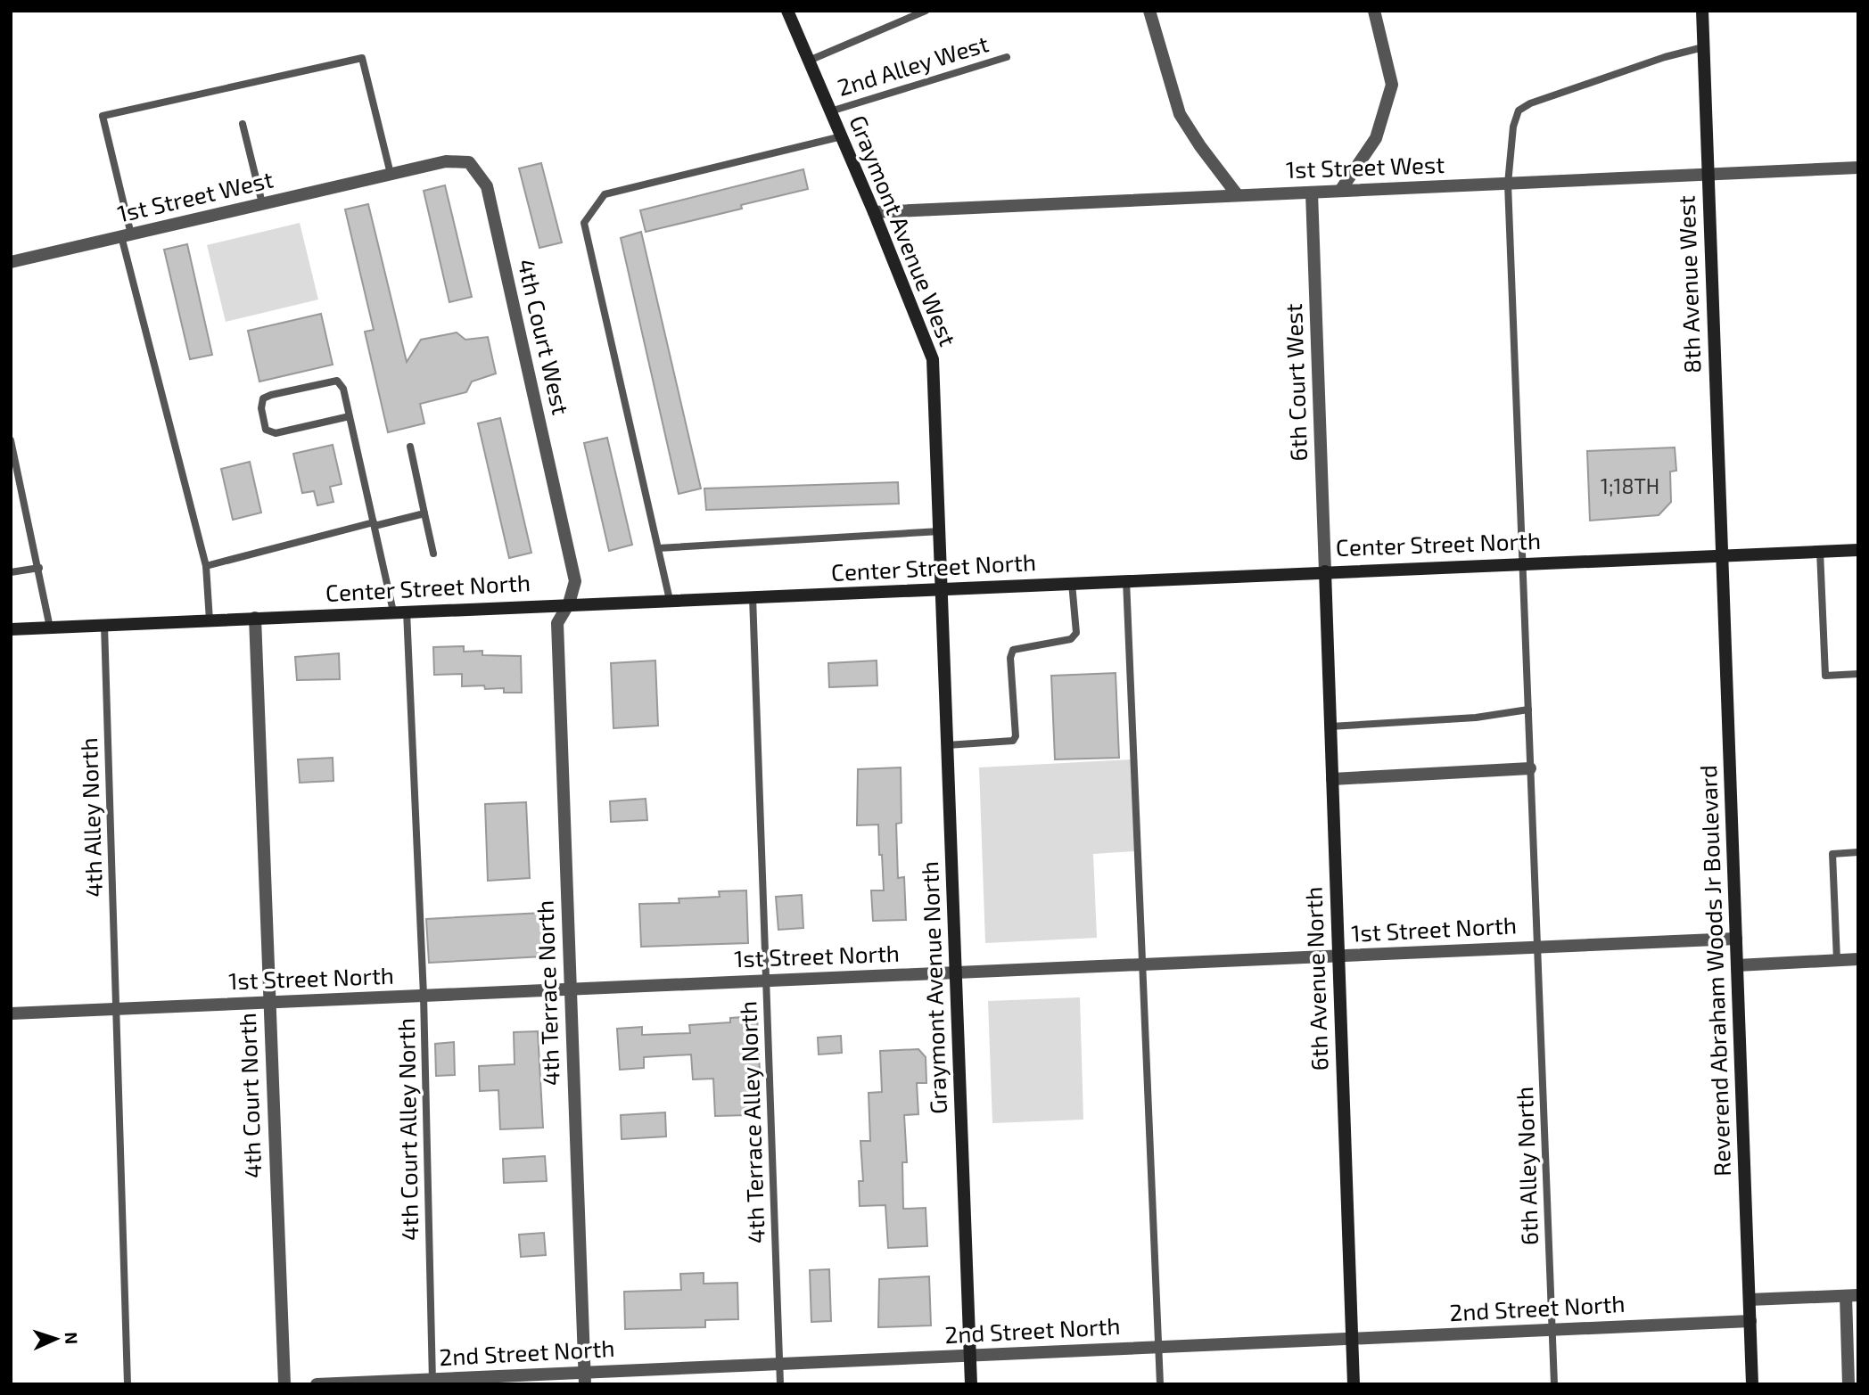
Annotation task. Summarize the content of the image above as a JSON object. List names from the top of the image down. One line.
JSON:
{"streets":{"main road":["Graymont Avenue West","8th Avenue West","Center Street North","Reverend Abraham Woods Jr Boulevard","6th Avenue North","Graymont Avenue North"],"street":["1st Street West","4th Court West","6th Court West","1st Street North","4th Terrace North","4th Court North","2nd Street North"],"lane":["2nd Alley West","4th Alley North","4th Terrace Alley North","4th Court Alley North","6th Alley North"]},"crossings":[["2nd Alley West","Graymont Avenue West"],["1st Street West","Graymont Avenue West"],["1st Street West","8th Avenue West"],["1st Street West","4th Court West"],["1st Street West","6th Court West"],["1st Street West","6th Alley North"],["Graymont Avenue West","Center Street North"],["Graymont Avenue West","Graymont Avenue North"],["8th Avenue West","Center Street North"],["8th Avenue West","Reverend Abraham Woods Jr Boulevard"],["8th Avenue West","6th Alley North"],["4th Court West","Center Street North"],["4th Court West","4th Terrace North"],["6th Court West","Center Street North"],["6th Court West","6th Avenue North"],["Center Street North","4th Alley North"],["Center Street North","Reverend Abraham Woods Jr Boulevard"],["Center Street North","6th Avenue North"],["Center Street North","Graymont Avenue North"],["Center Street North","4th Terrace North"],["Center Street North","4th Court North"],["Center Street North","4th Terrace Alley North"],["Center Street North","4th Court Alley North"],["Center Street North","6th Alley North"],["4th Alley North","1st Street North"],["1st Street North","Reverend Abraham Woods Jr Boulevard"],["1st Street North","6th Avenue North"],["1st Street North","Graymont Avenue North"],["1st Street North","4th Terrace North"],["1st Street North","4th Court North"],["1st Street North","4th Terrace Alley North"],["1st Street North","4th Court Alley North"],["1st Street North","6th Alley North"],["Reverend Abraham Woods Jr Boulevard","2nd Street North"],["6th Avenue North","2nd Street North"],["Graymont Avenue North","2nd Street North"],["4th Terrace North","2nd Street North"],["4th Terrace Alley North","2nd Street North"],["4th Court Alley North","2nd Street North"],["6th Alley North","2nd Street North"]],"house_numbers":["1;18TH"],"north":"right"}
